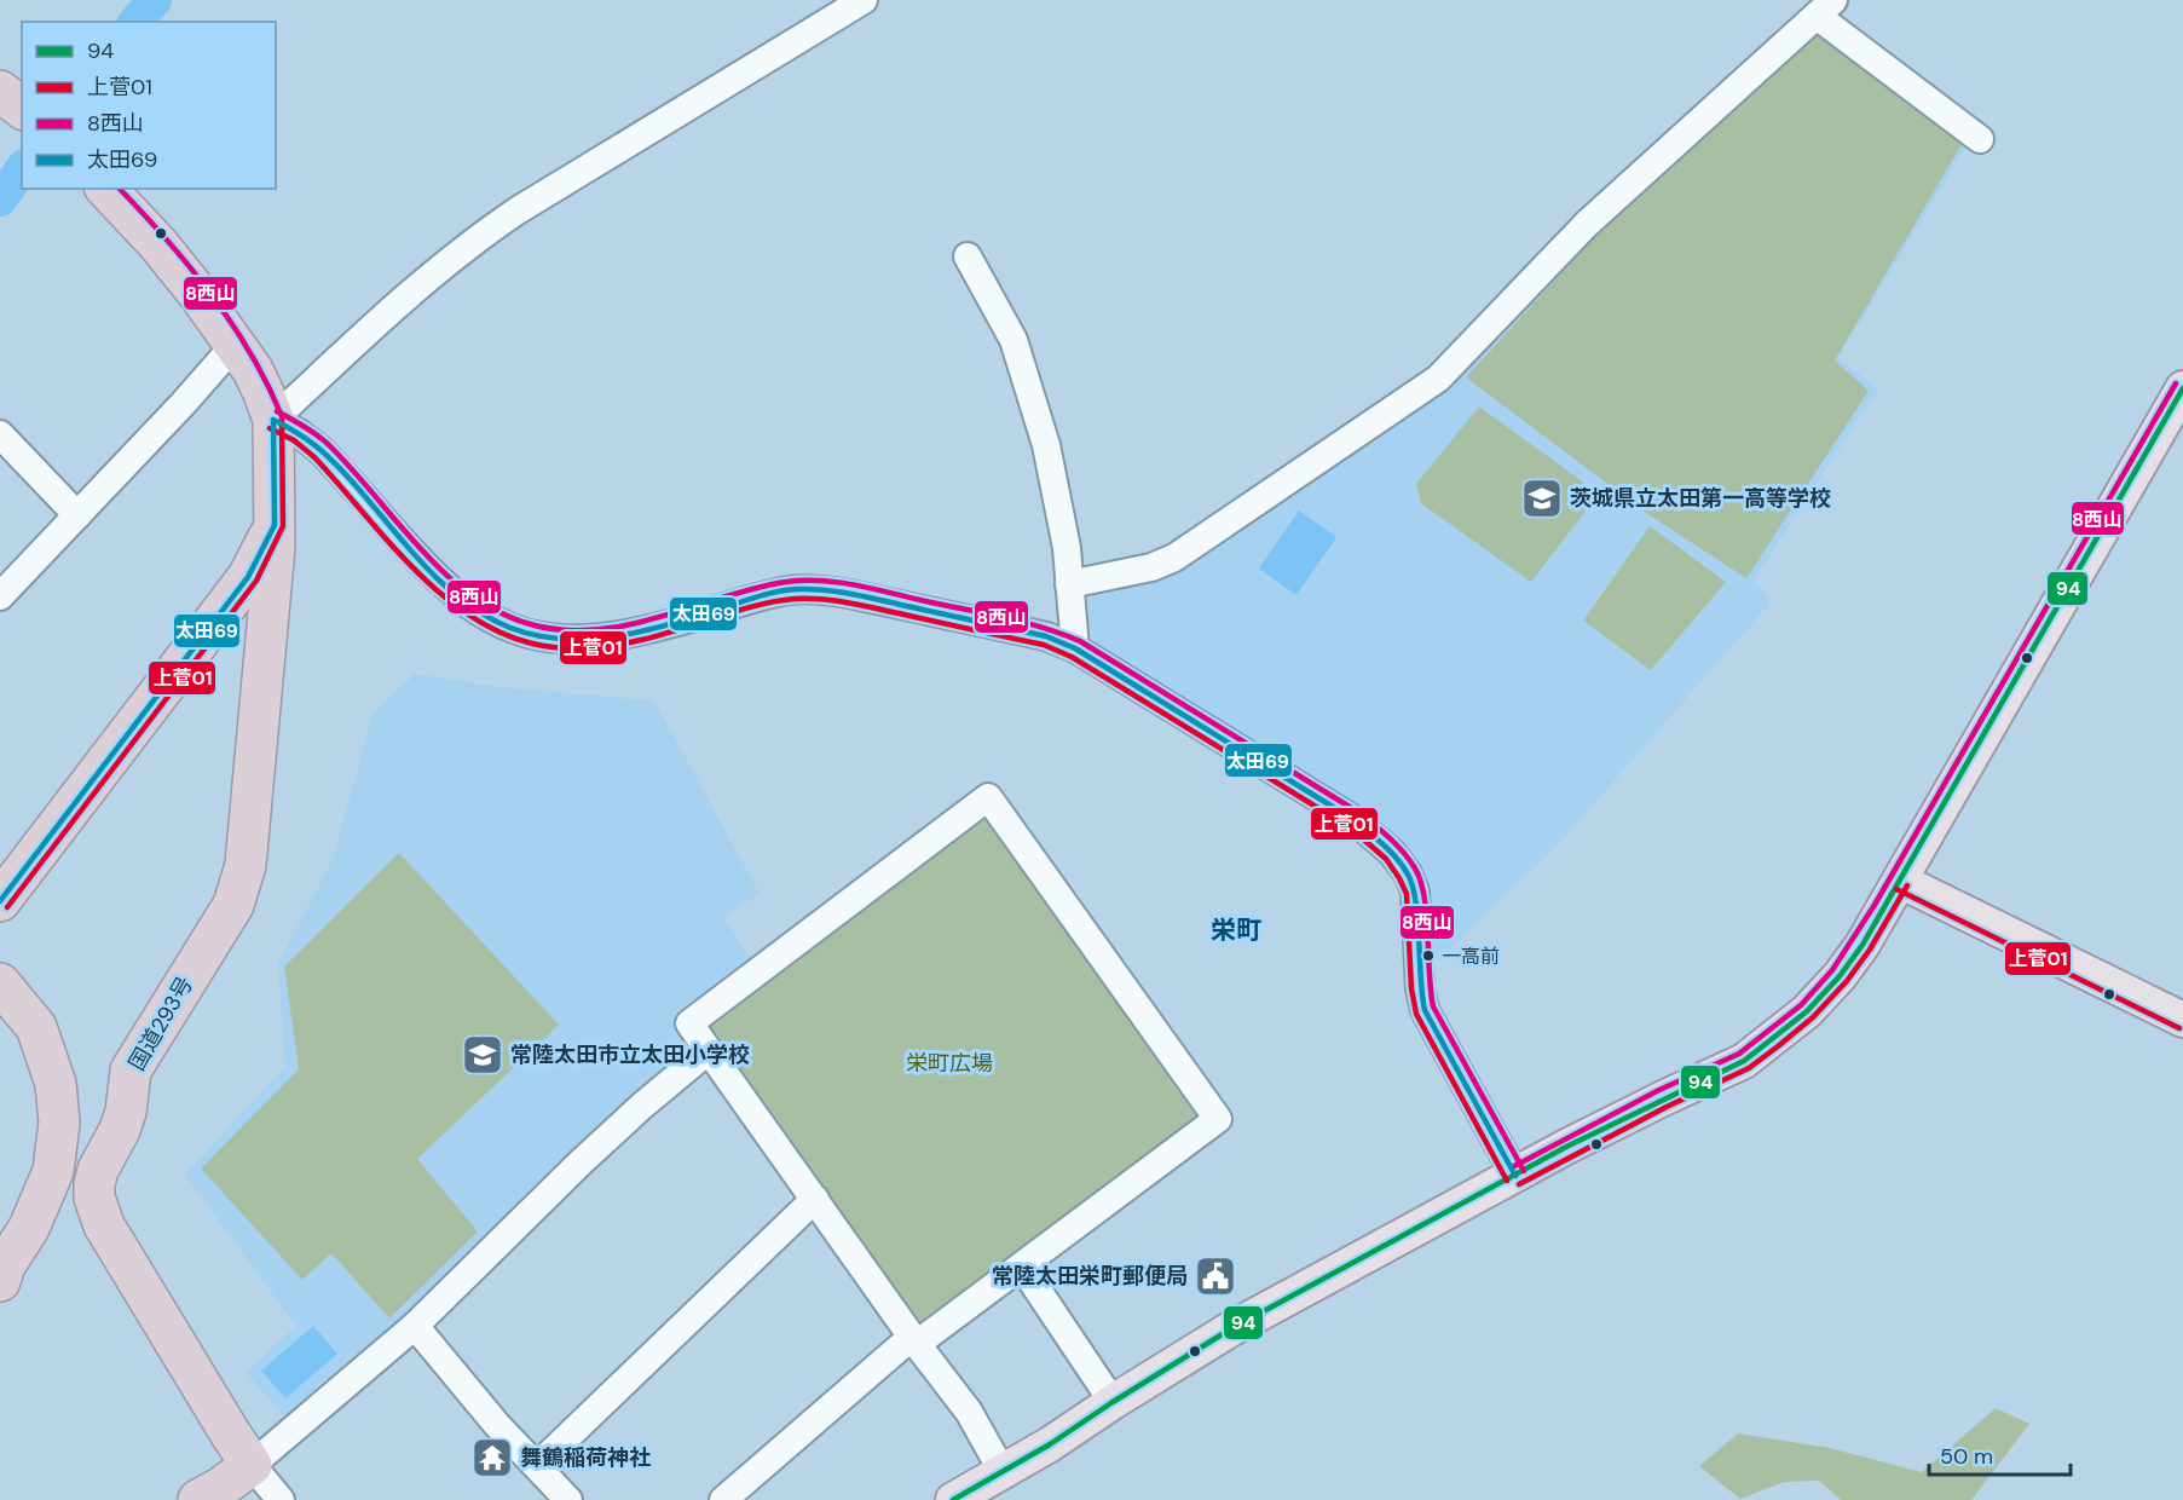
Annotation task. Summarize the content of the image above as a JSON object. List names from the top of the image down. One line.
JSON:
{"streets":{"highway":["国道293号"]},"districts":["栄町"],"parks":["栄町広場"],"places":{"school or university":["茨城県立太田第一高等学校","常陸太田市立太田小学校"],"other":["一高前"],"public building":["常陸太田栄町郵便局"],"temple":["舞鶴稲荷神社"]},"lines":["transit line 8西山","transit line 94","transit line 上菅01","transit line 太田69"],"legend":["94","上菅01","8西山","太田69"],"scale_bar":"50 m"}
